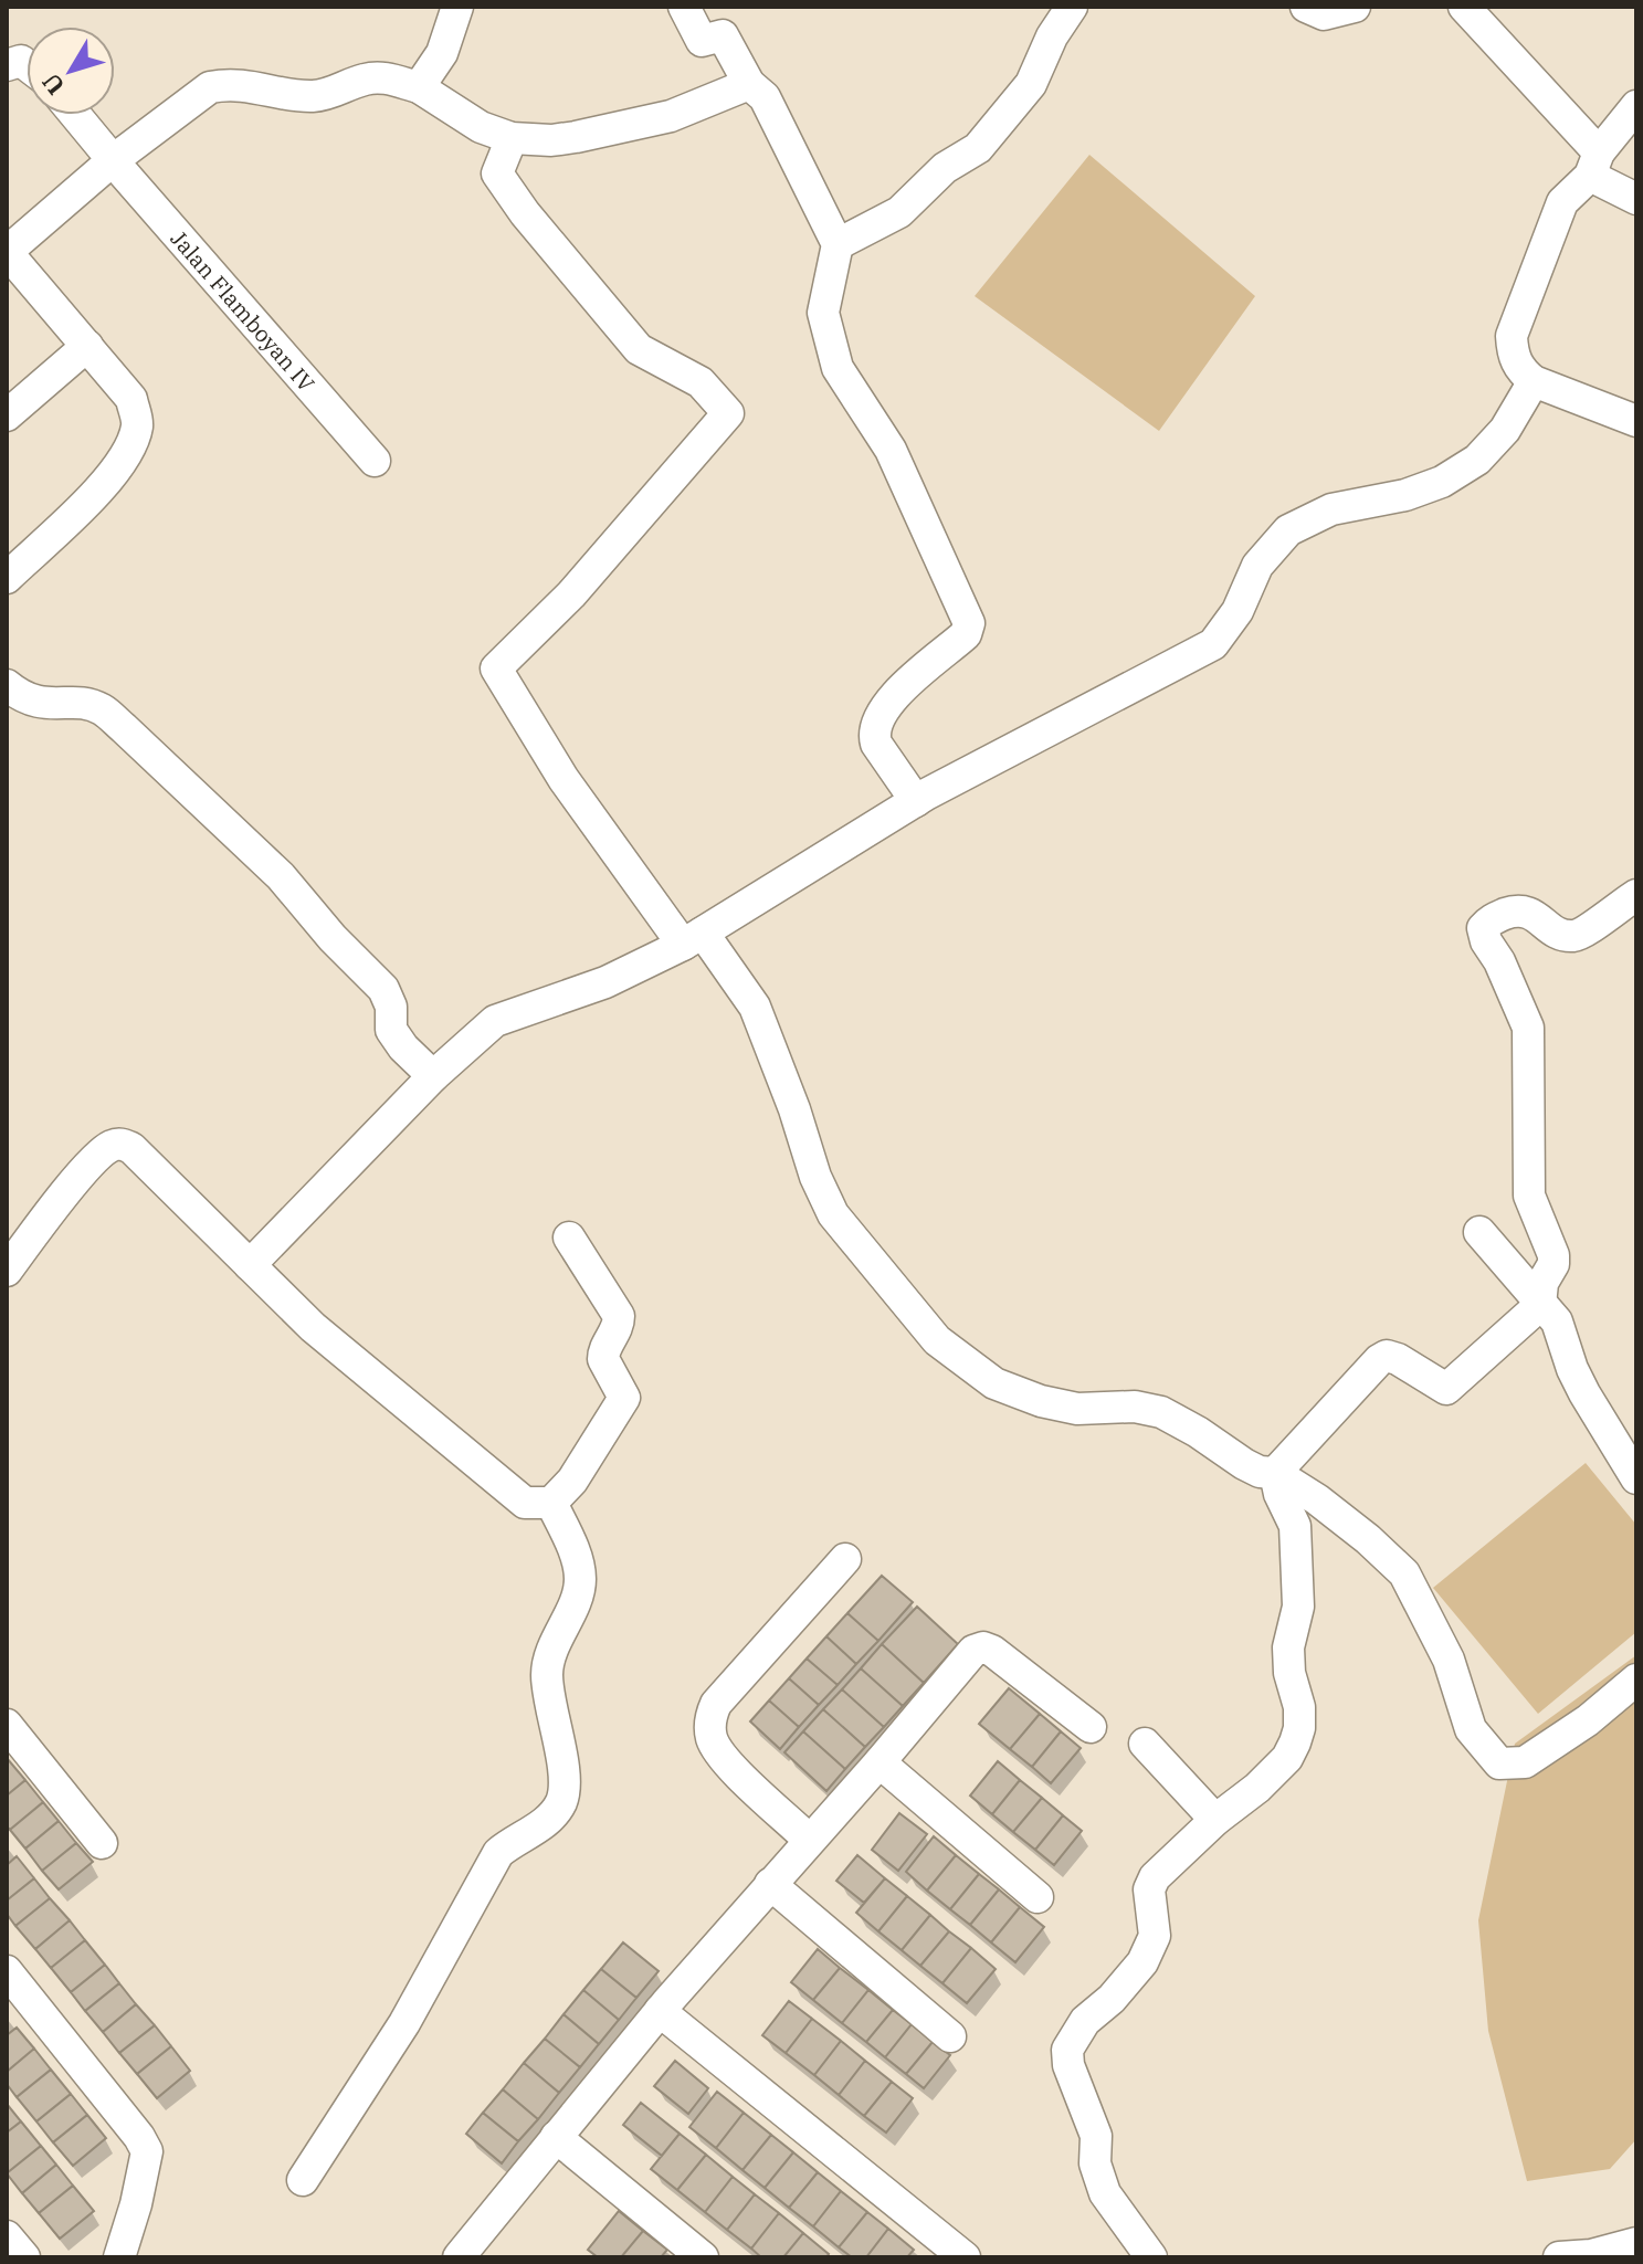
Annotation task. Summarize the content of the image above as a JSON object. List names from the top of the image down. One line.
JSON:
{"streets":{"street":["Jalan Flamboyan IV"]},"north":"bottom left"}
